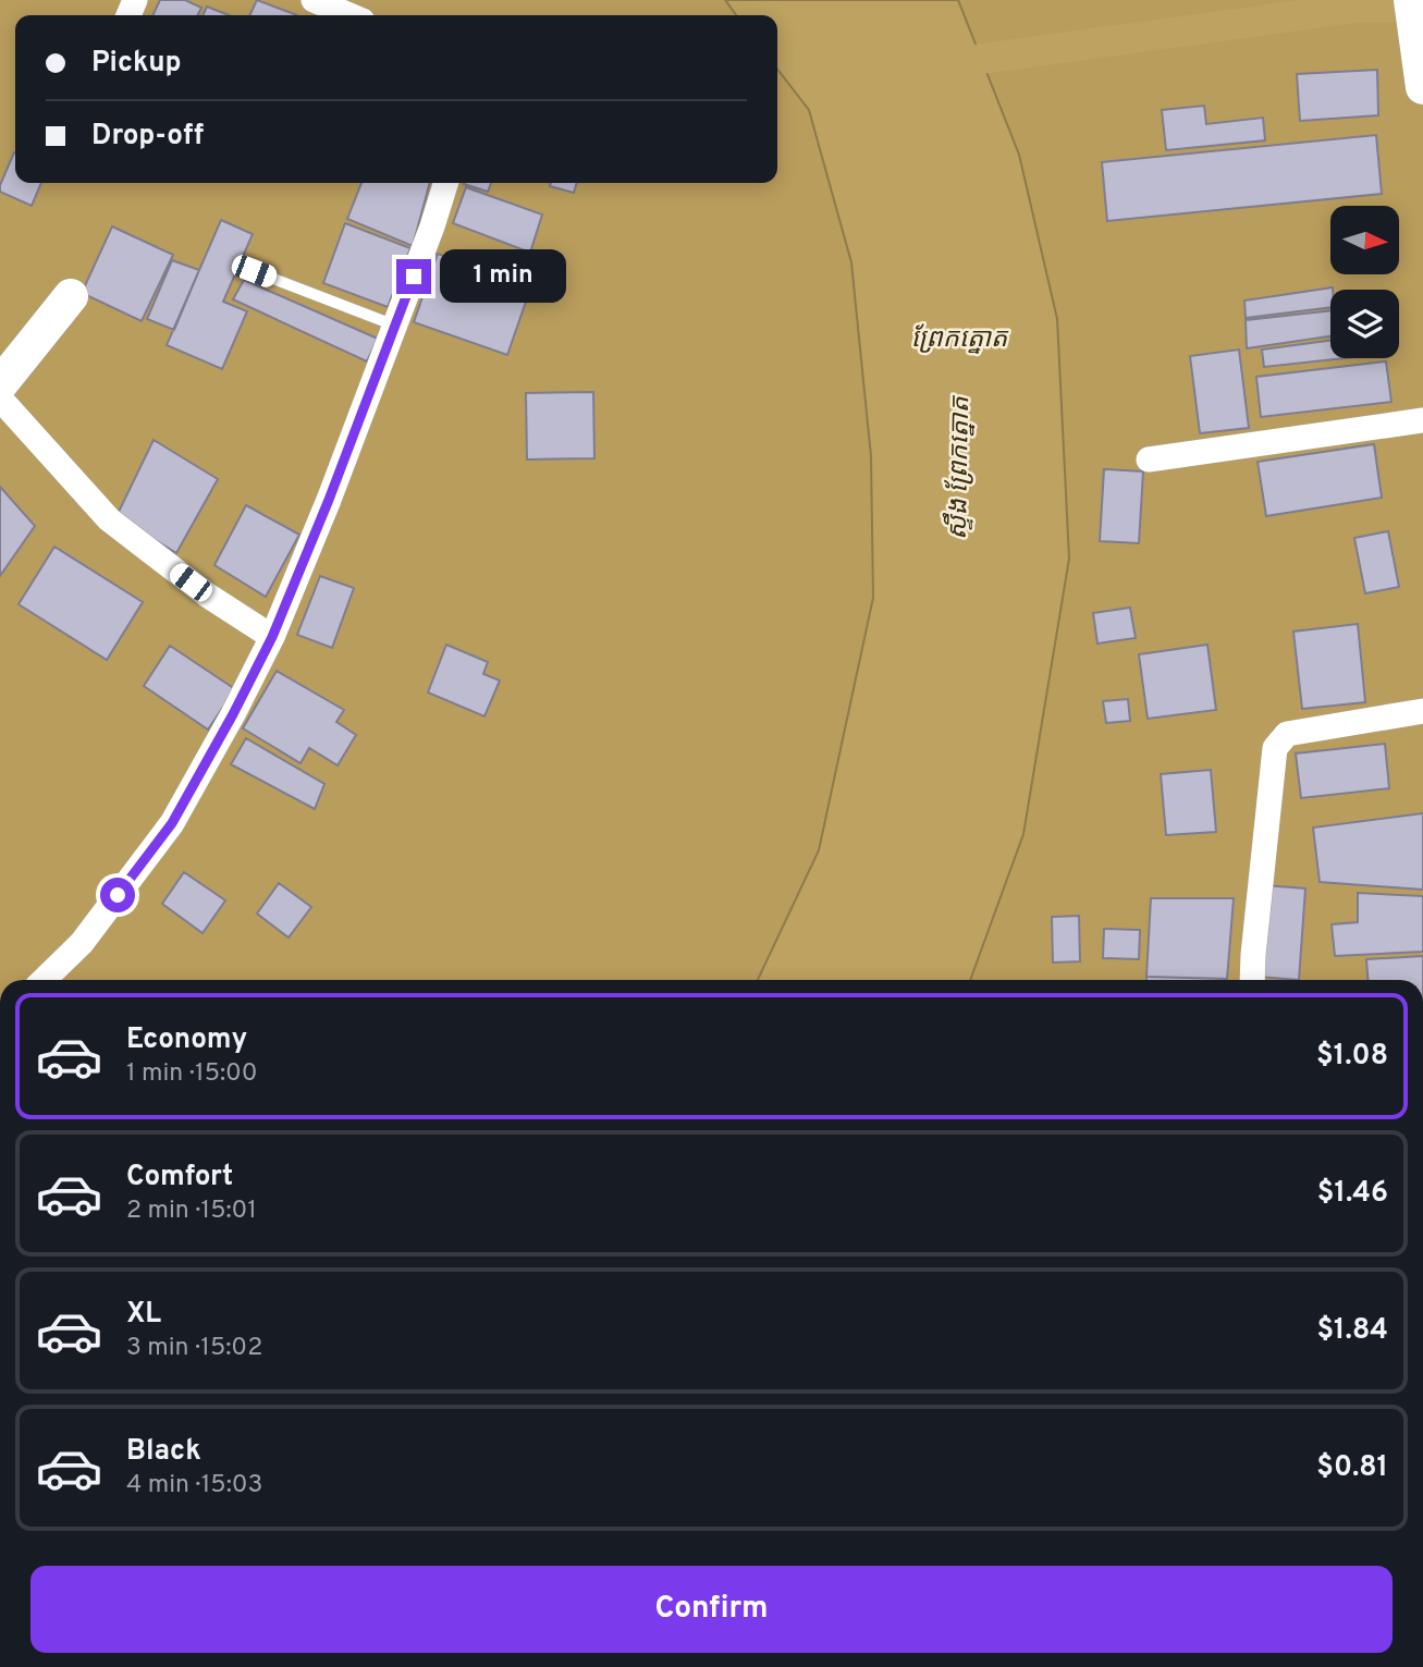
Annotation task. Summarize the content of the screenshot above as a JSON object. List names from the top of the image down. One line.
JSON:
{"water":["ព្រែកត្នោត","ស្ទឹង ព្រែកត្នោត"],"north":"right","page":{"banner":["Pickup","Drop-off"],"bubble":"1 min","list":[{"name":"Economy","note":"1 min · 15:00","value":"$1.08"},{"name":"Comfort","note":"2 min · 15:01","value":"$1.46"},{"name":"XL","note":"3 min · 15:02","value":"$1.84"},{"name":"Black","note":"4 min · 15:03","value":"$0.81"}],"buttons":"Confirm"}}
